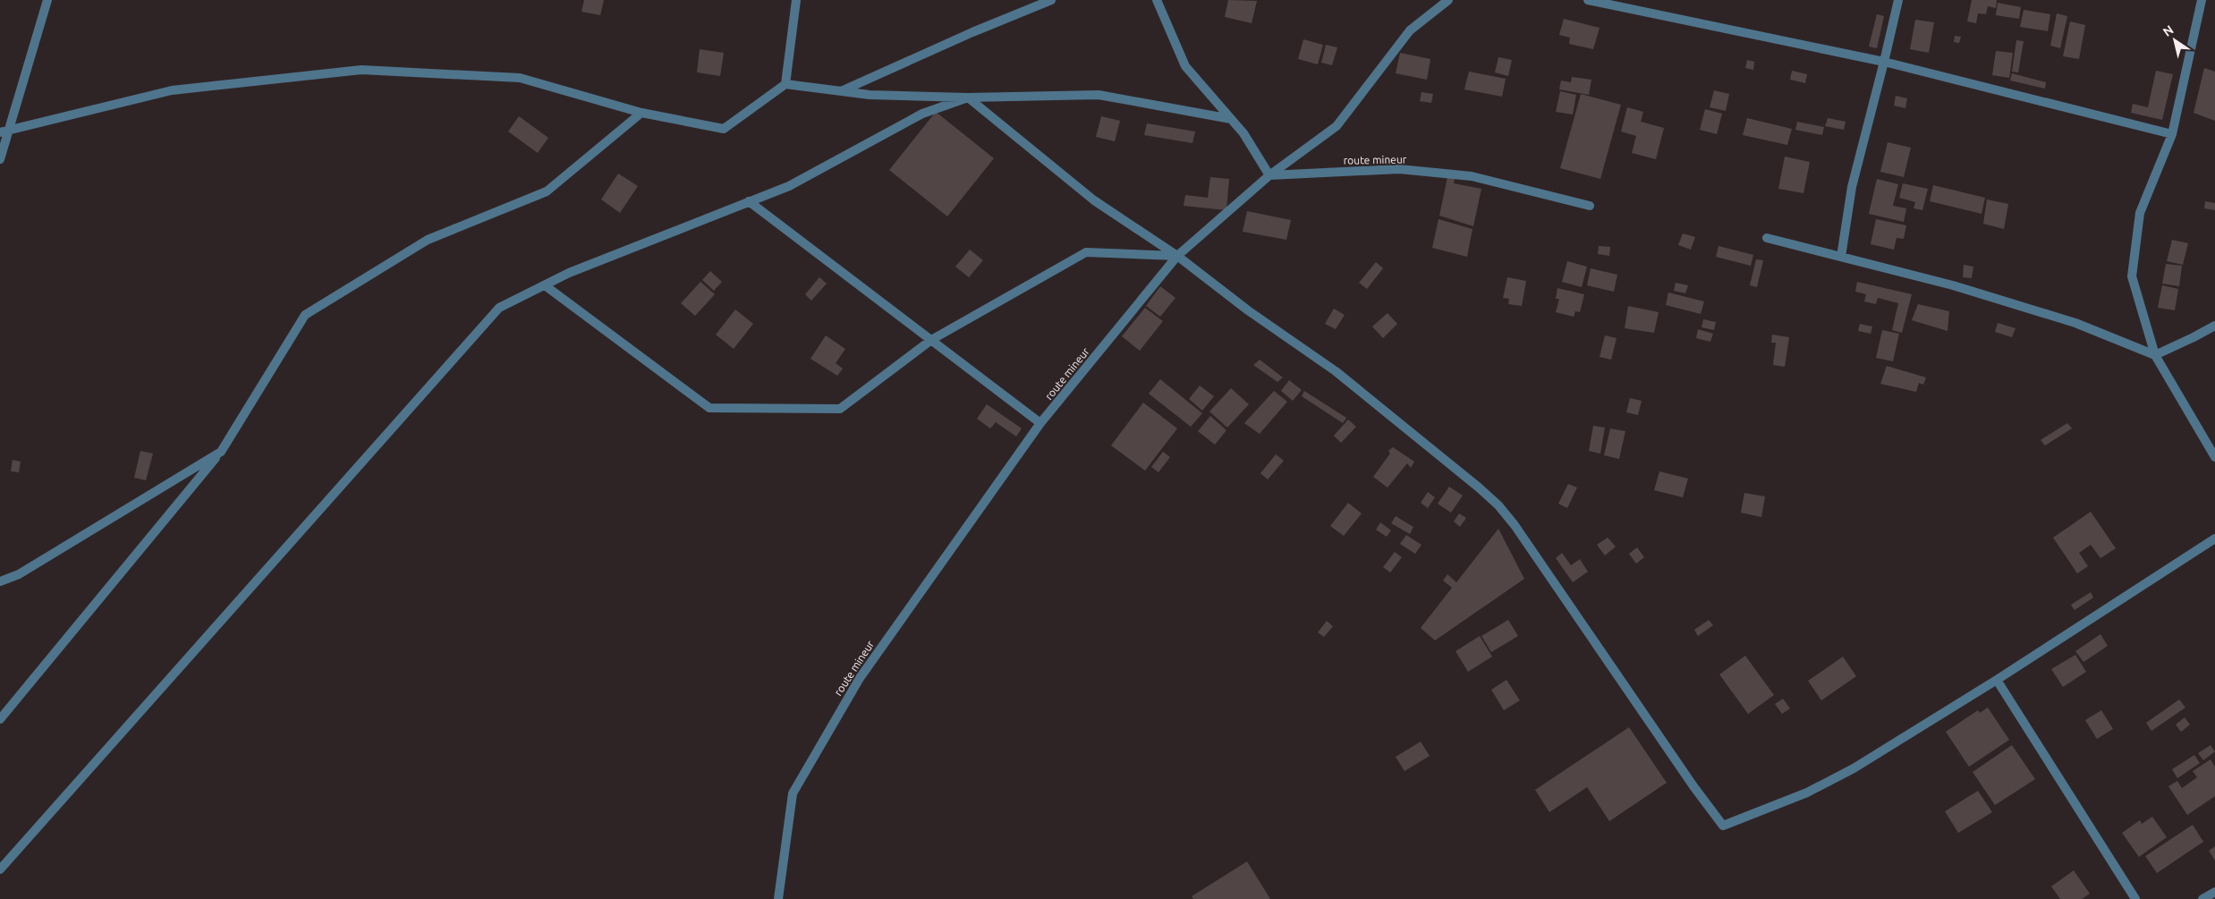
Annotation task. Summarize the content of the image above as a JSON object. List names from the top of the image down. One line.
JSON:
{"streets":{"street":["route mineur"]},"north":"top left"}
